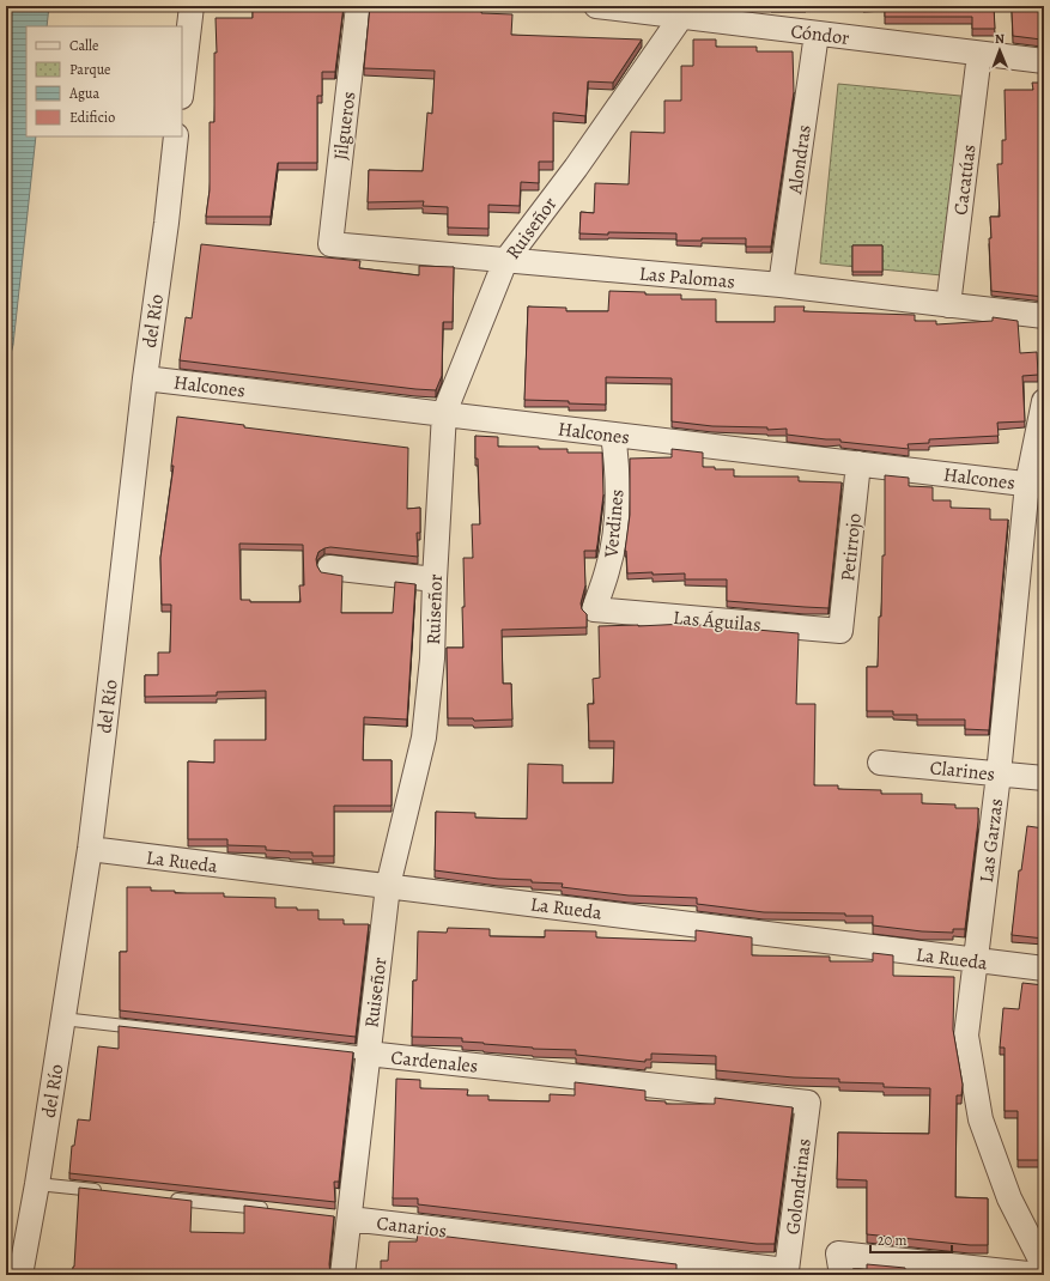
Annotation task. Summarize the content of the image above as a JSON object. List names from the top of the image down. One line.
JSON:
{"streets":{"street":["Cóndor","Jilgueros","Alondras","Cacatúas","Ruiseñor","Las Palomas","del Río","Halcones","Verdines","Petirrojo","Las Águilas","Clarines","Las Garzas","La Rueda","Cardenales","Golondrinas","Canarios"]},"crossings":[["Cóndor","Alondras"],["Cóndor","Cacatúas"],["Cóndor","Ruiseñor"],["Jilgueros","Las Palomas"],["Alondras","Las Palomas"],["Cacatúas","Las Palomas"],["Ruiseñor","Las Palomas"],["Ruiseñor","Halcones"],["Ruiseñor","La Rueda"],["Ruiseñor","Cardenales"],["Ruiseñor","Canarios"],["del Río","Halcones"],["del Río","La Rueda"],["del Río","Cardenales"],["Halcones","Verdines"],["Halcones","Petirrojo"],["Halcones","Las Garzas"],["Verdines","Las Águilas"],["Petirrojo","Las Águilas"],["Clarines","Las Garzas"],["Las Garzas","La Rueda"],["Cardenales","Golondrinas"],["Golondrinas","Canarios"]],"legend":["Calle","Parque","Agua","Edificio"],"scale_bar":"20 m","north":"top"}
